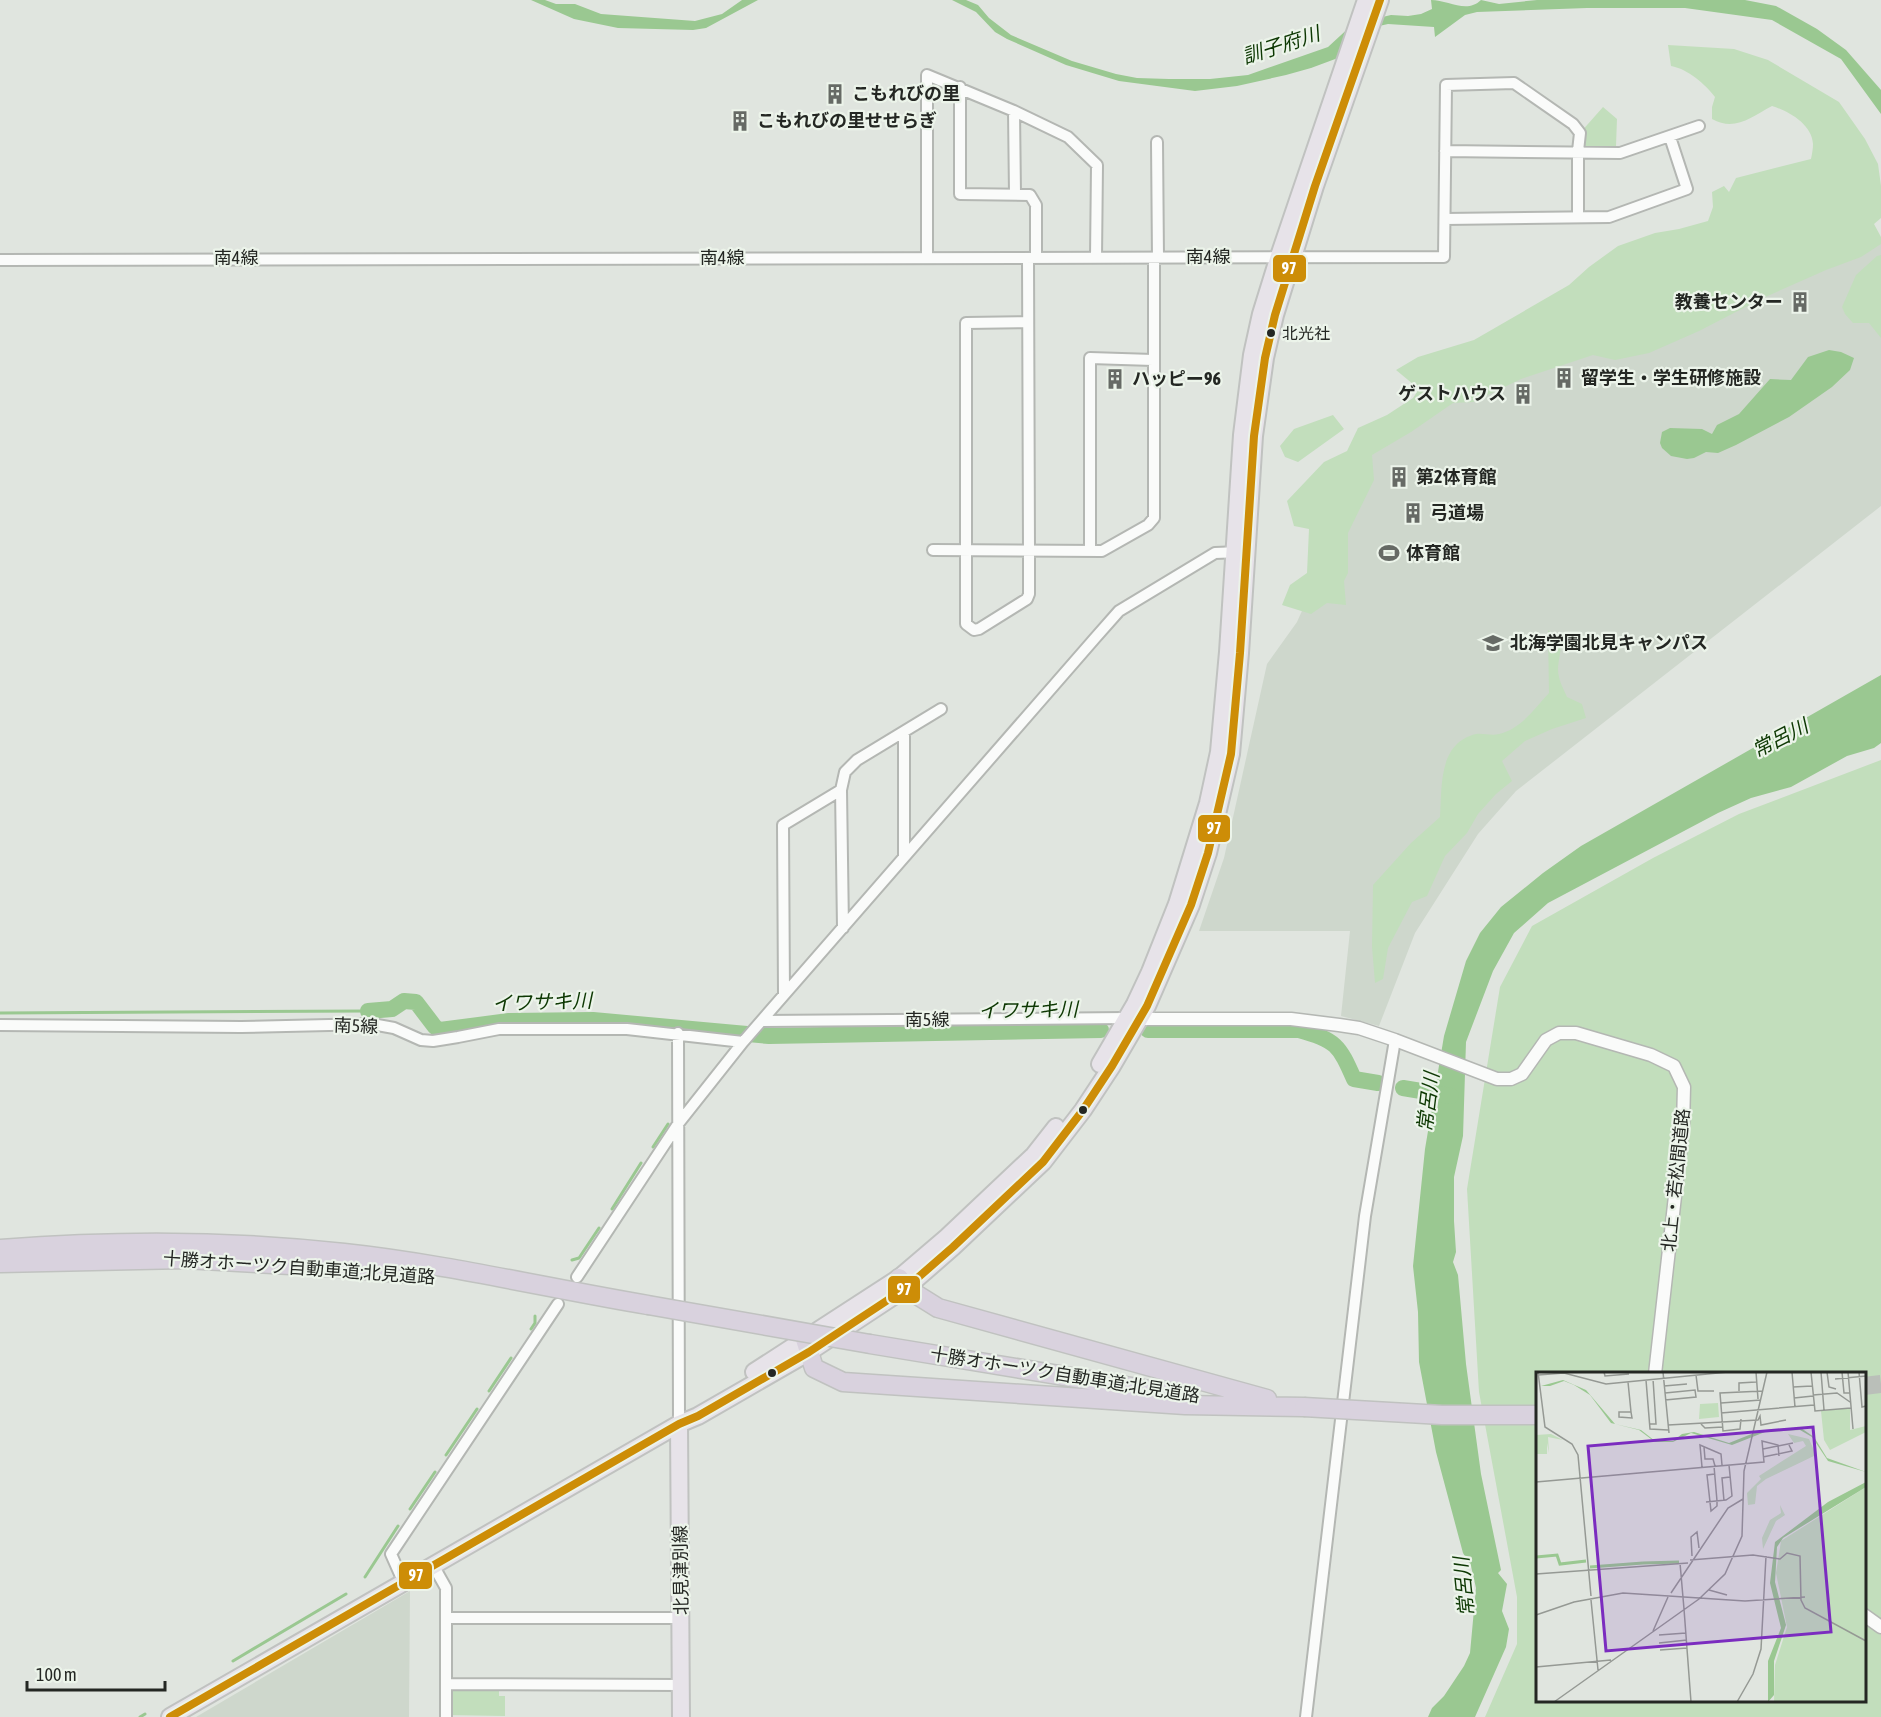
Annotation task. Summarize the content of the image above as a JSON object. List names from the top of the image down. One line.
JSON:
{"streets":{"highway":["十勝オホーツク自動車道;北見道路"],"main road":["北見津別線"],"street":["南4線","南5線","北上・若松間道路"]},"crossings":[["南5線","北上・若松間道路"]],"water":["訓子府川","常呂川","イワサキ川"],"places":{"building":["こもれびの里","こもれびの里せせらぎ","教養センター","留学生・学生研修施設","ハッピー96","ゲストハウス","第2体育館","弓道場"],"other":["北光社"],"sports":["体育館"],"school or university":["北海学園北見キャンパス"]},"lines":["transit line 97"],"scale_bar":"100 m"}
